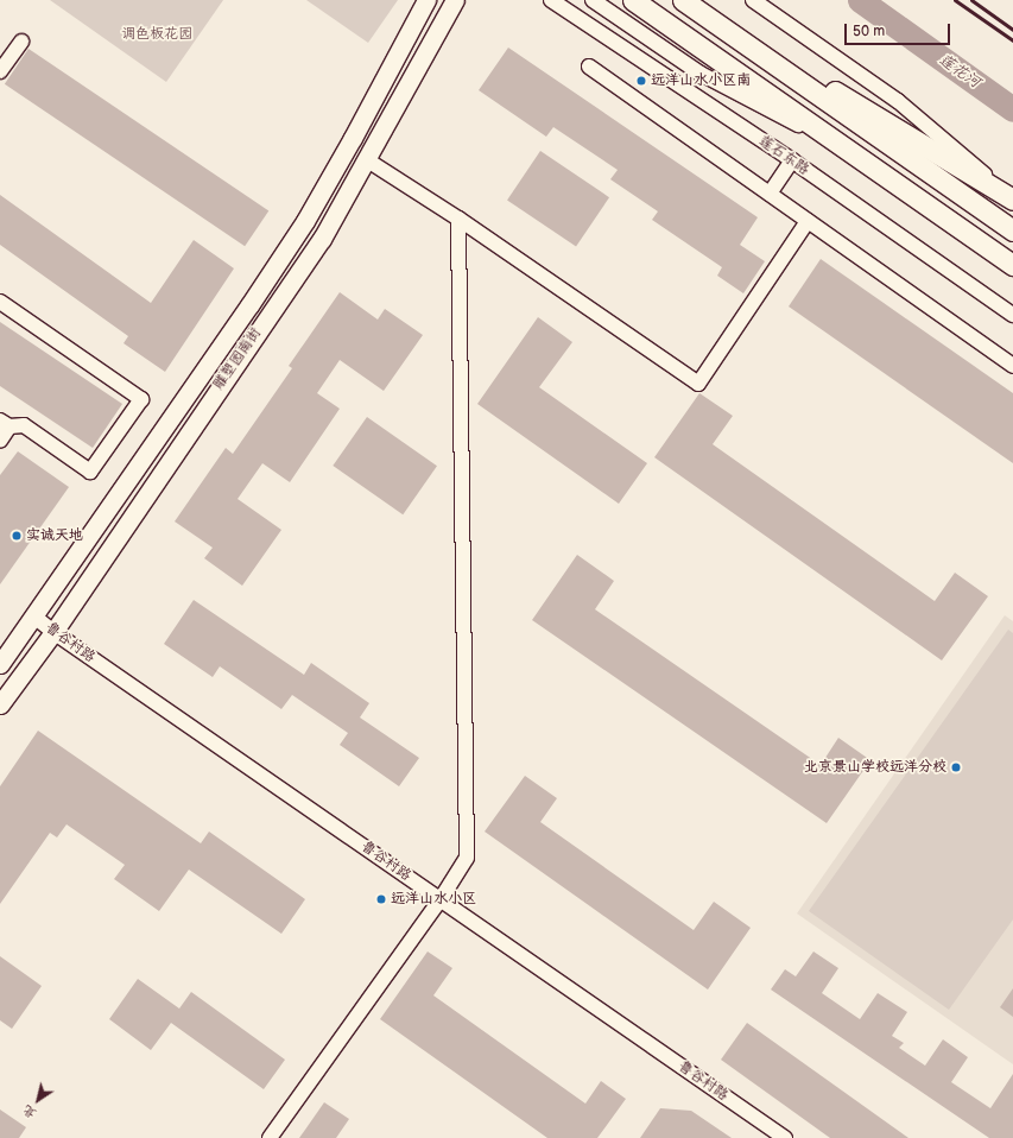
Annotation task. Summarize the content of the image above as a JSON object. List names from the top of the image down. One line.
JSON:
{"streets":{"main road":["雕塑园南街"],"street":["莲石东路","鲁谷村路"]},"crossings":[["雕塑园南街","鲁谷村路"]],"water":["莲花河"],"parks":["调色板花园"],"places":["远洋山水小区南","实诚天地","北京景山学校远洋分校","远洋山水小区"],"scale_bar":"50 m","north":"bottom left"}
